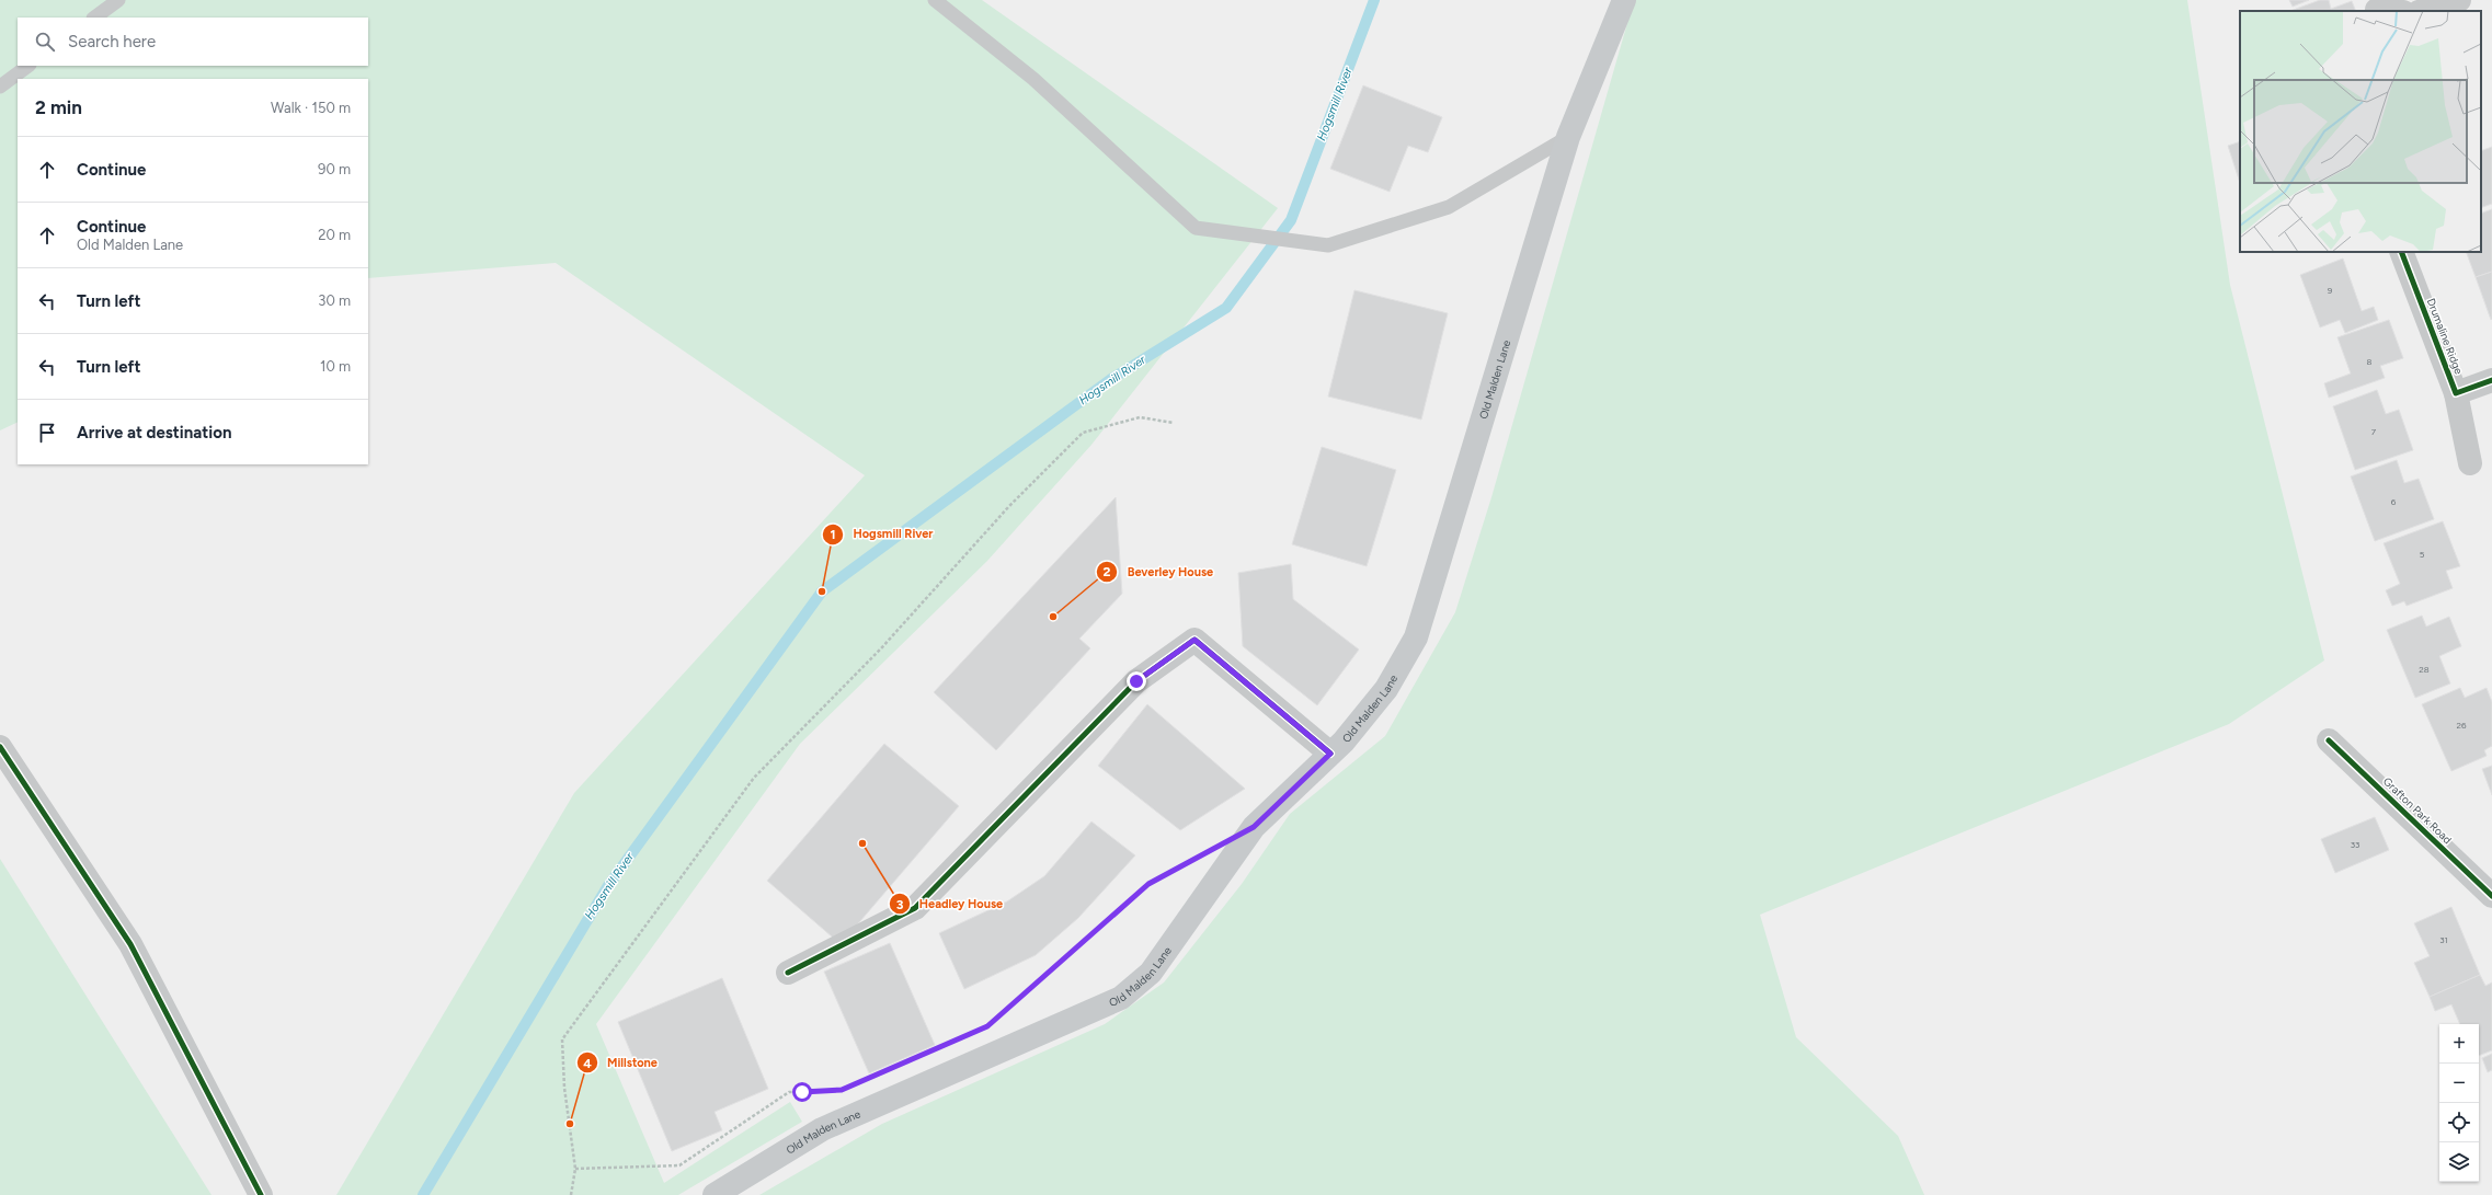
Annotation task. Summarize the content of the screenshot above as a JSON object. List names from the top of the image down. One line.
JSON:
{"streets":{"main road":["Old Malden Lane"],"street":["Drumaline Ridge","Grafton Park Road"]},"water":["Hogsmill River"],"places":["Hogsmill River","Beverley House","Headley House","Millstone"],"house_numbers":["9","8","7","6","5","28","26","33","31"],"page":{"search":"Search here","heading":["2 min","Walk · 150 m"],"list":[["Continue","90 m"],["Continue","Old Malden Lane","20 m"],["Turn left","30 m"],["Turn left","10 m"],"Arrive at destination"],"map_buttons":["+","−"]}}
